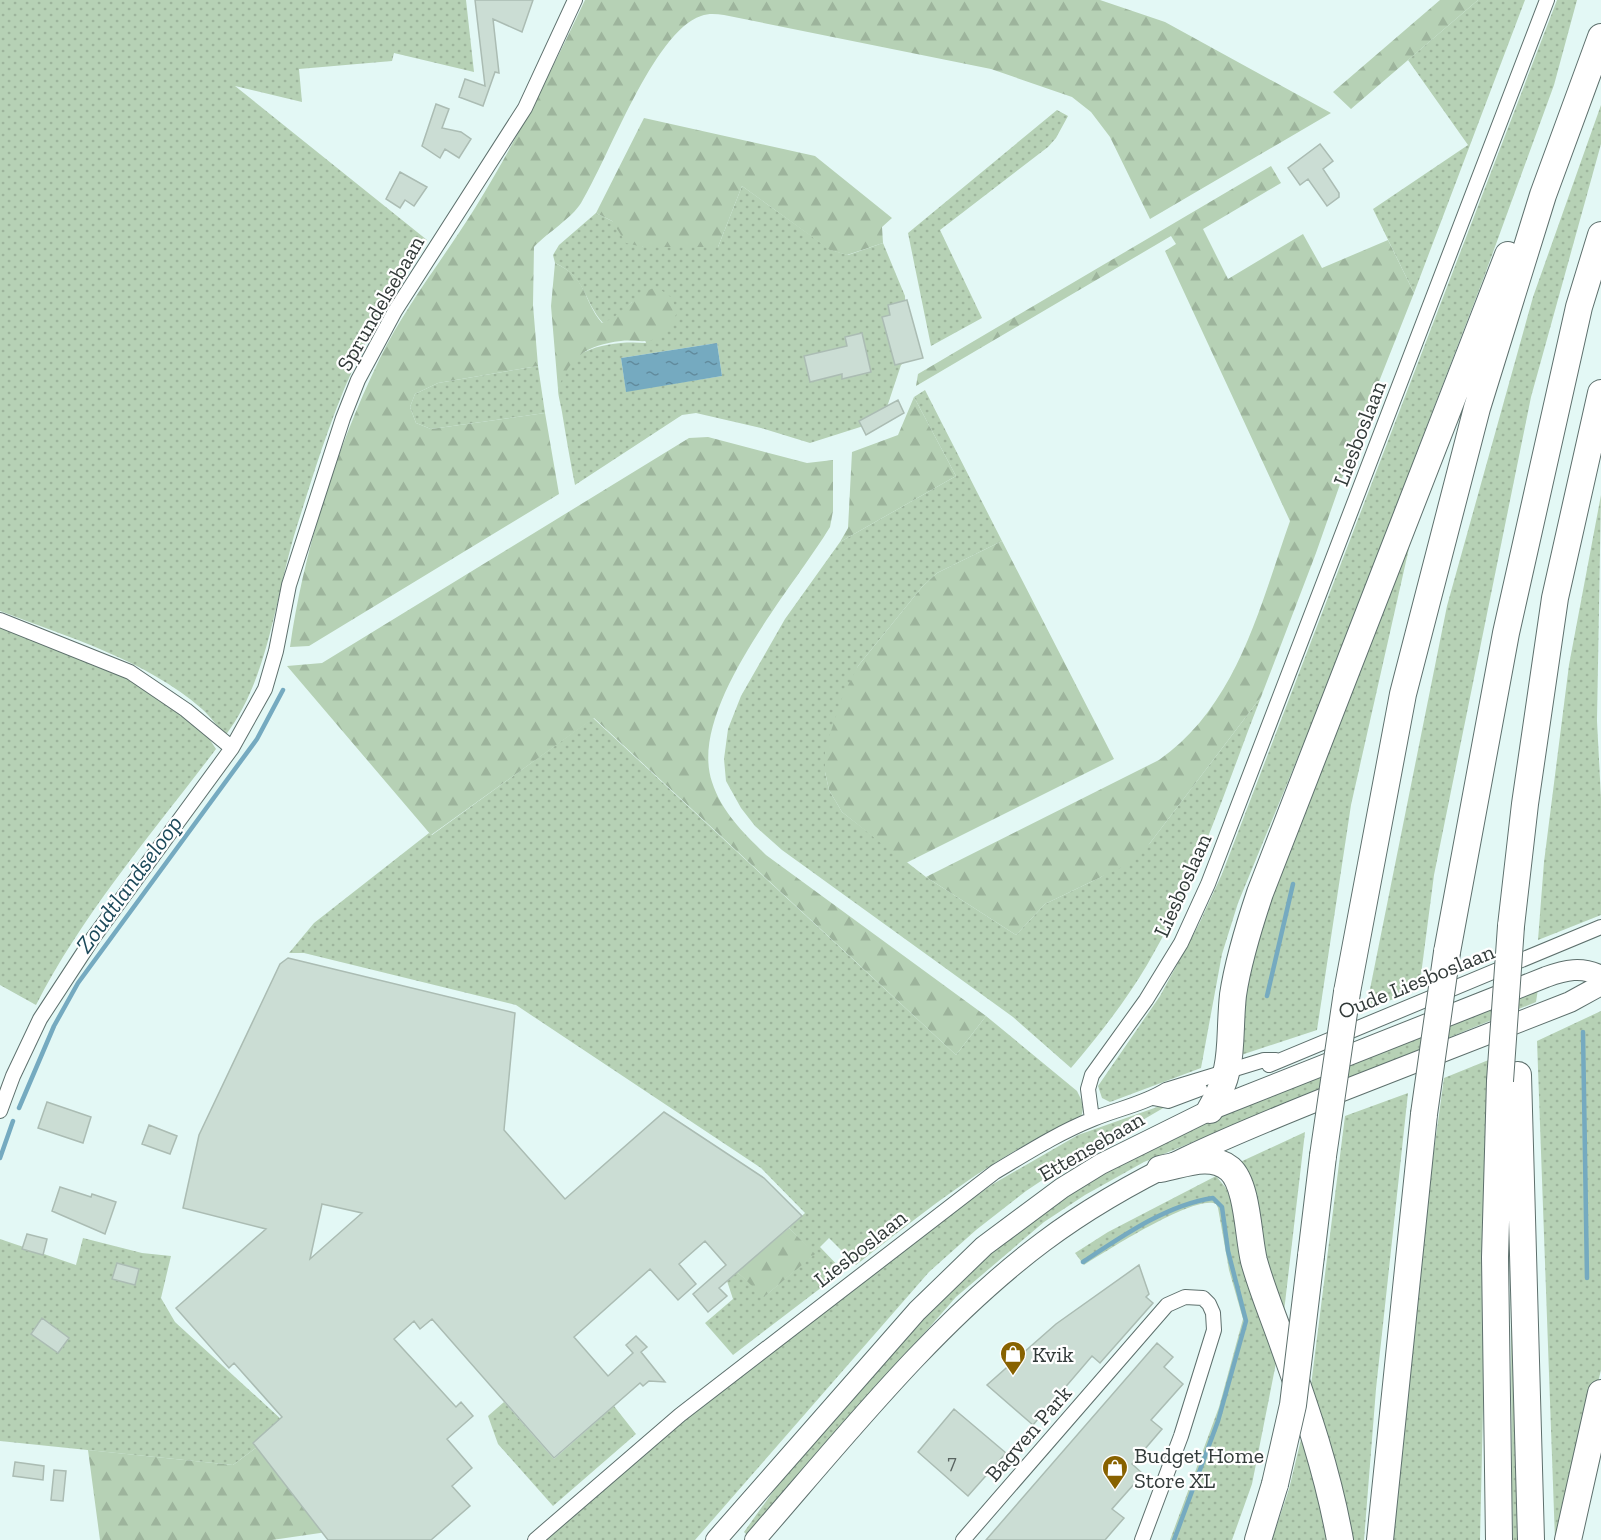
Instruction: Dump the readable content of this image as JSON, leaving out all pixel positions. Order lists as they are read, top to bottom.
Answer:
{
  "streets": {
    "main road": ["Ettensebaan"],
    "street": [
      "Sprundelsebaan",
      "Liesboslaan",
      "Oude Liesboslaan",
      "Bagven Park"
    ]
  },
  "crossings": [
    ["Liesboslaan", "Oude Liesboslaan"]
  ],
  "water": ["Zoudtlandseloop"],
  "places": {
    "shop": ["Kvik", "Budget Home Store XL"]
  },
  "house_numbers": ["7"]
}
